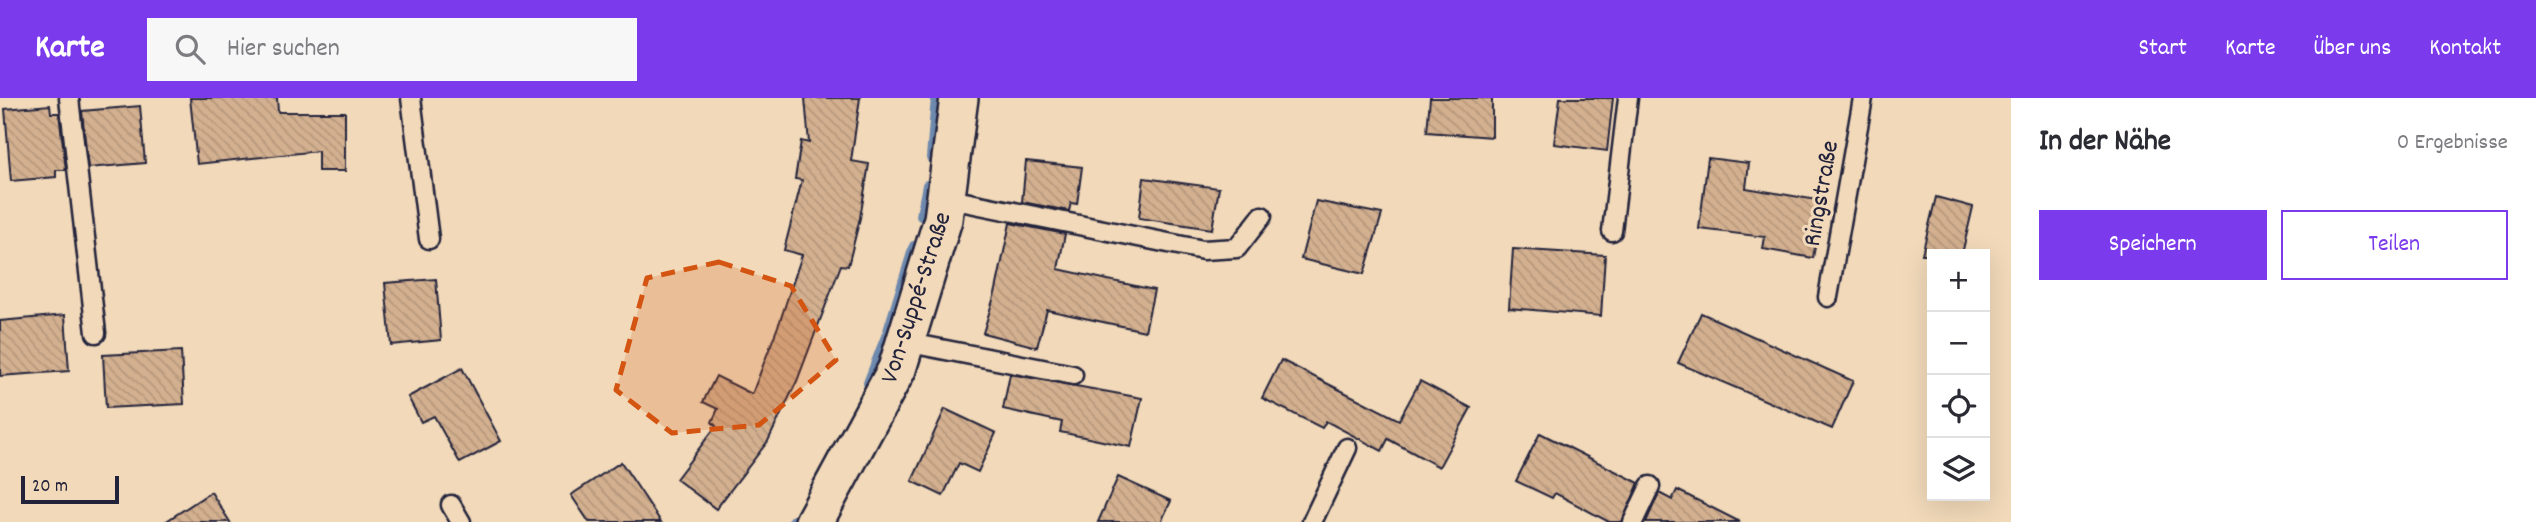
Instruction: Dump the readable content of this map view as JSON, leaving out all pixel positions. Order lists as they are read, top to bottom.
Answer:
{
  "streets": {
    "street": ["Von-Suppé-Straße"],
    "lane": ["Ringstraße"]
  },
  "scale_bar": "20 m",
  "page": {
    "header": "Karte",
    "search": "Hier suchen",
    "nav": [
      "Start",
      "Karte",
      "Über uns",
      "Kontakt"
    ],
    "heading": ["In der Nähe", "0 Ergebnisse"],
    "buttons": ["Speichern", "Teilen"],
    "map_buttons": ["+", "−"],
    "scale": "20 m"
  }
}
